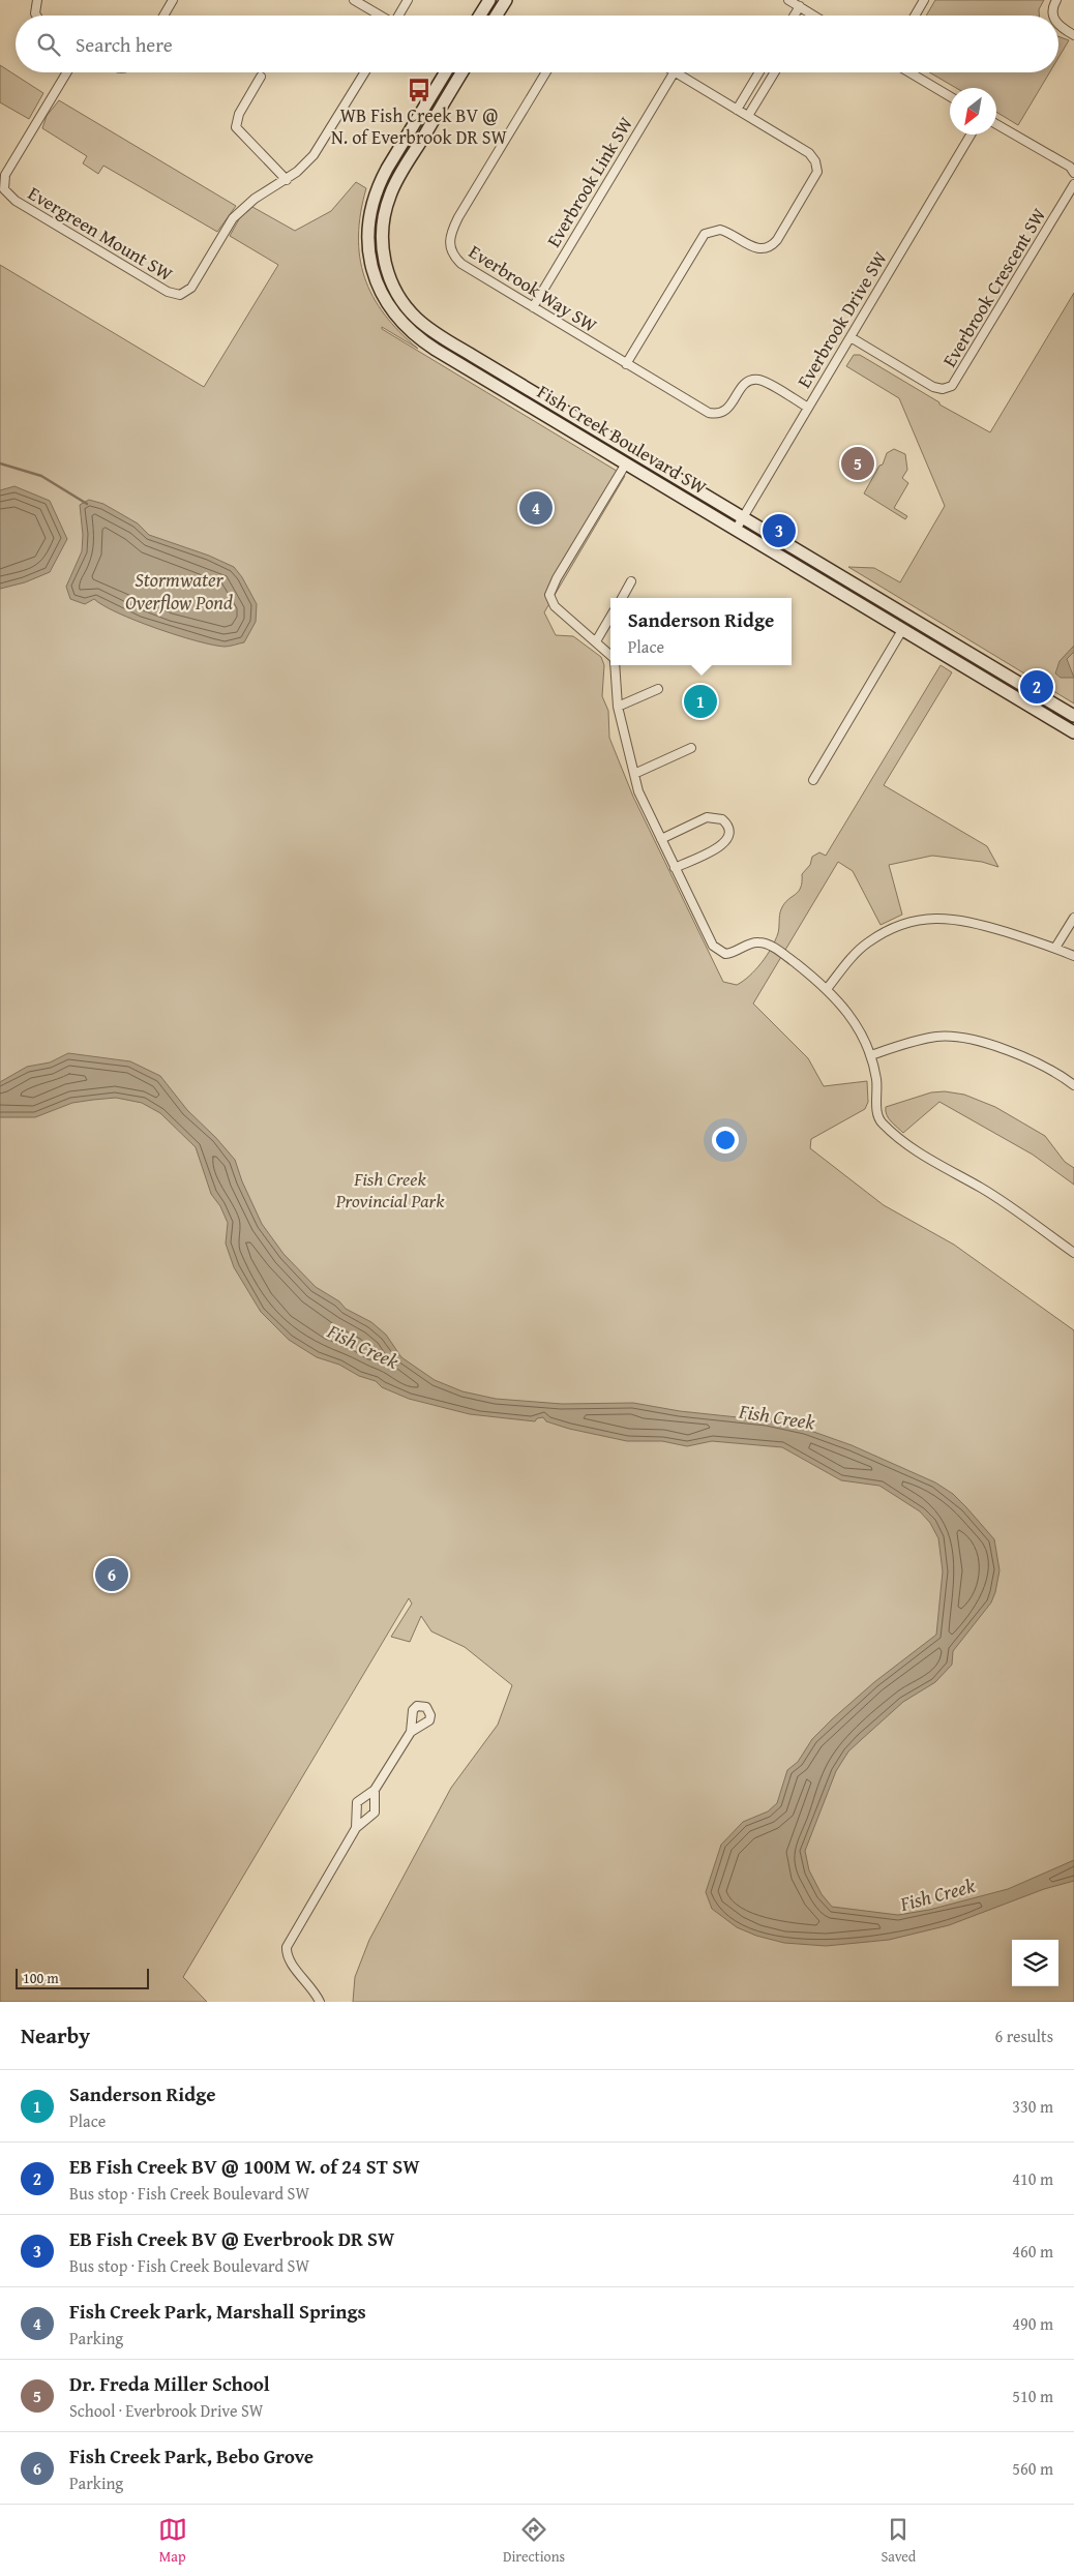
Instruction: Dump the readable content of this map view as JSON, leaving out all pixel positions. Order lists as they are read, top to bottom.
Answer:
{
  "streets": {
    "main road": ["Fish Creek Boulevard SW"],
    "street": [
      "Everbrook Link SW",
      "Evergreen Mount SW",
      "Everbrook Crescent SW",
      "Everbrook Way SW",
      "Everbrook Drive SW"
    ]
  },
  "crossings": [
    ["Everbrook Link SW", "Everbrook Way SW"],
    ["Everbrook Crescent SW", "Everbrook Drive SW"],
    ["Everbrook Way SW", "Everbrook Drive SW"],
    ["Everbrook Drive SW", "Fish Creek Boulevard SW"]
  ],
  "water": ["Stormwater Overflow Pond", "Fish Creek"],
  "parks": ["Fish Creek Provincial Park"],
  "places": {
    "bus stop": ["WB Fish Creek BV @ N. of Everbrook DR SW"]
  },
  "scale_bar": "100 m",
  "north": "bottom left",
  "page": {
    "search": "Search here",
    "pins": [
      "5",
      "4",
      "3",
      "2",
      "1",
      "6"
    ],
    "popup": ["Sanderson Ridge", "Place"],
    "scale": "100 m",
    "heading": ["Nearby", "6 results"],
    "list": [
      {
        "mark": "1",
        "name": "Sanderson Ridge",
        "note": "Place",
        "value": "330 m"
      },
      {
        "mark": "2",
        "name": "EB Fish Creek BV @ 100M W. of 24 ST SW",
        "note": "Bus stop · Fish Creek Boulevard SW",
        "value": "410 m"
      },
      {
        "mark": "3",
        "name": "EB Fish Creek BV @ Everbrook DR SW",
        "note": "Bus stop · Fish Creek Boulevard SW",
        "value": "460 m"
      },
      {
        "mark": "4",
        "name": "Fish Creek Park, Marshall Springs",
        "note": "Parking",
        "value": "490 m"
      },
      {
        "mark": "5",
        "name": "Dr. Freda Miller School",
        "note": "School · Everbrook Drive SW",
        "value": "510 m"
      },
      {
        "mark": "6",
        "name": "Fish Creek Park, Bebo Grove",
        "note": "Parking",
        "value": "560 m"
      }
    ],
    "nav": ["Map", "Directions", "Saved"]
  }
}
